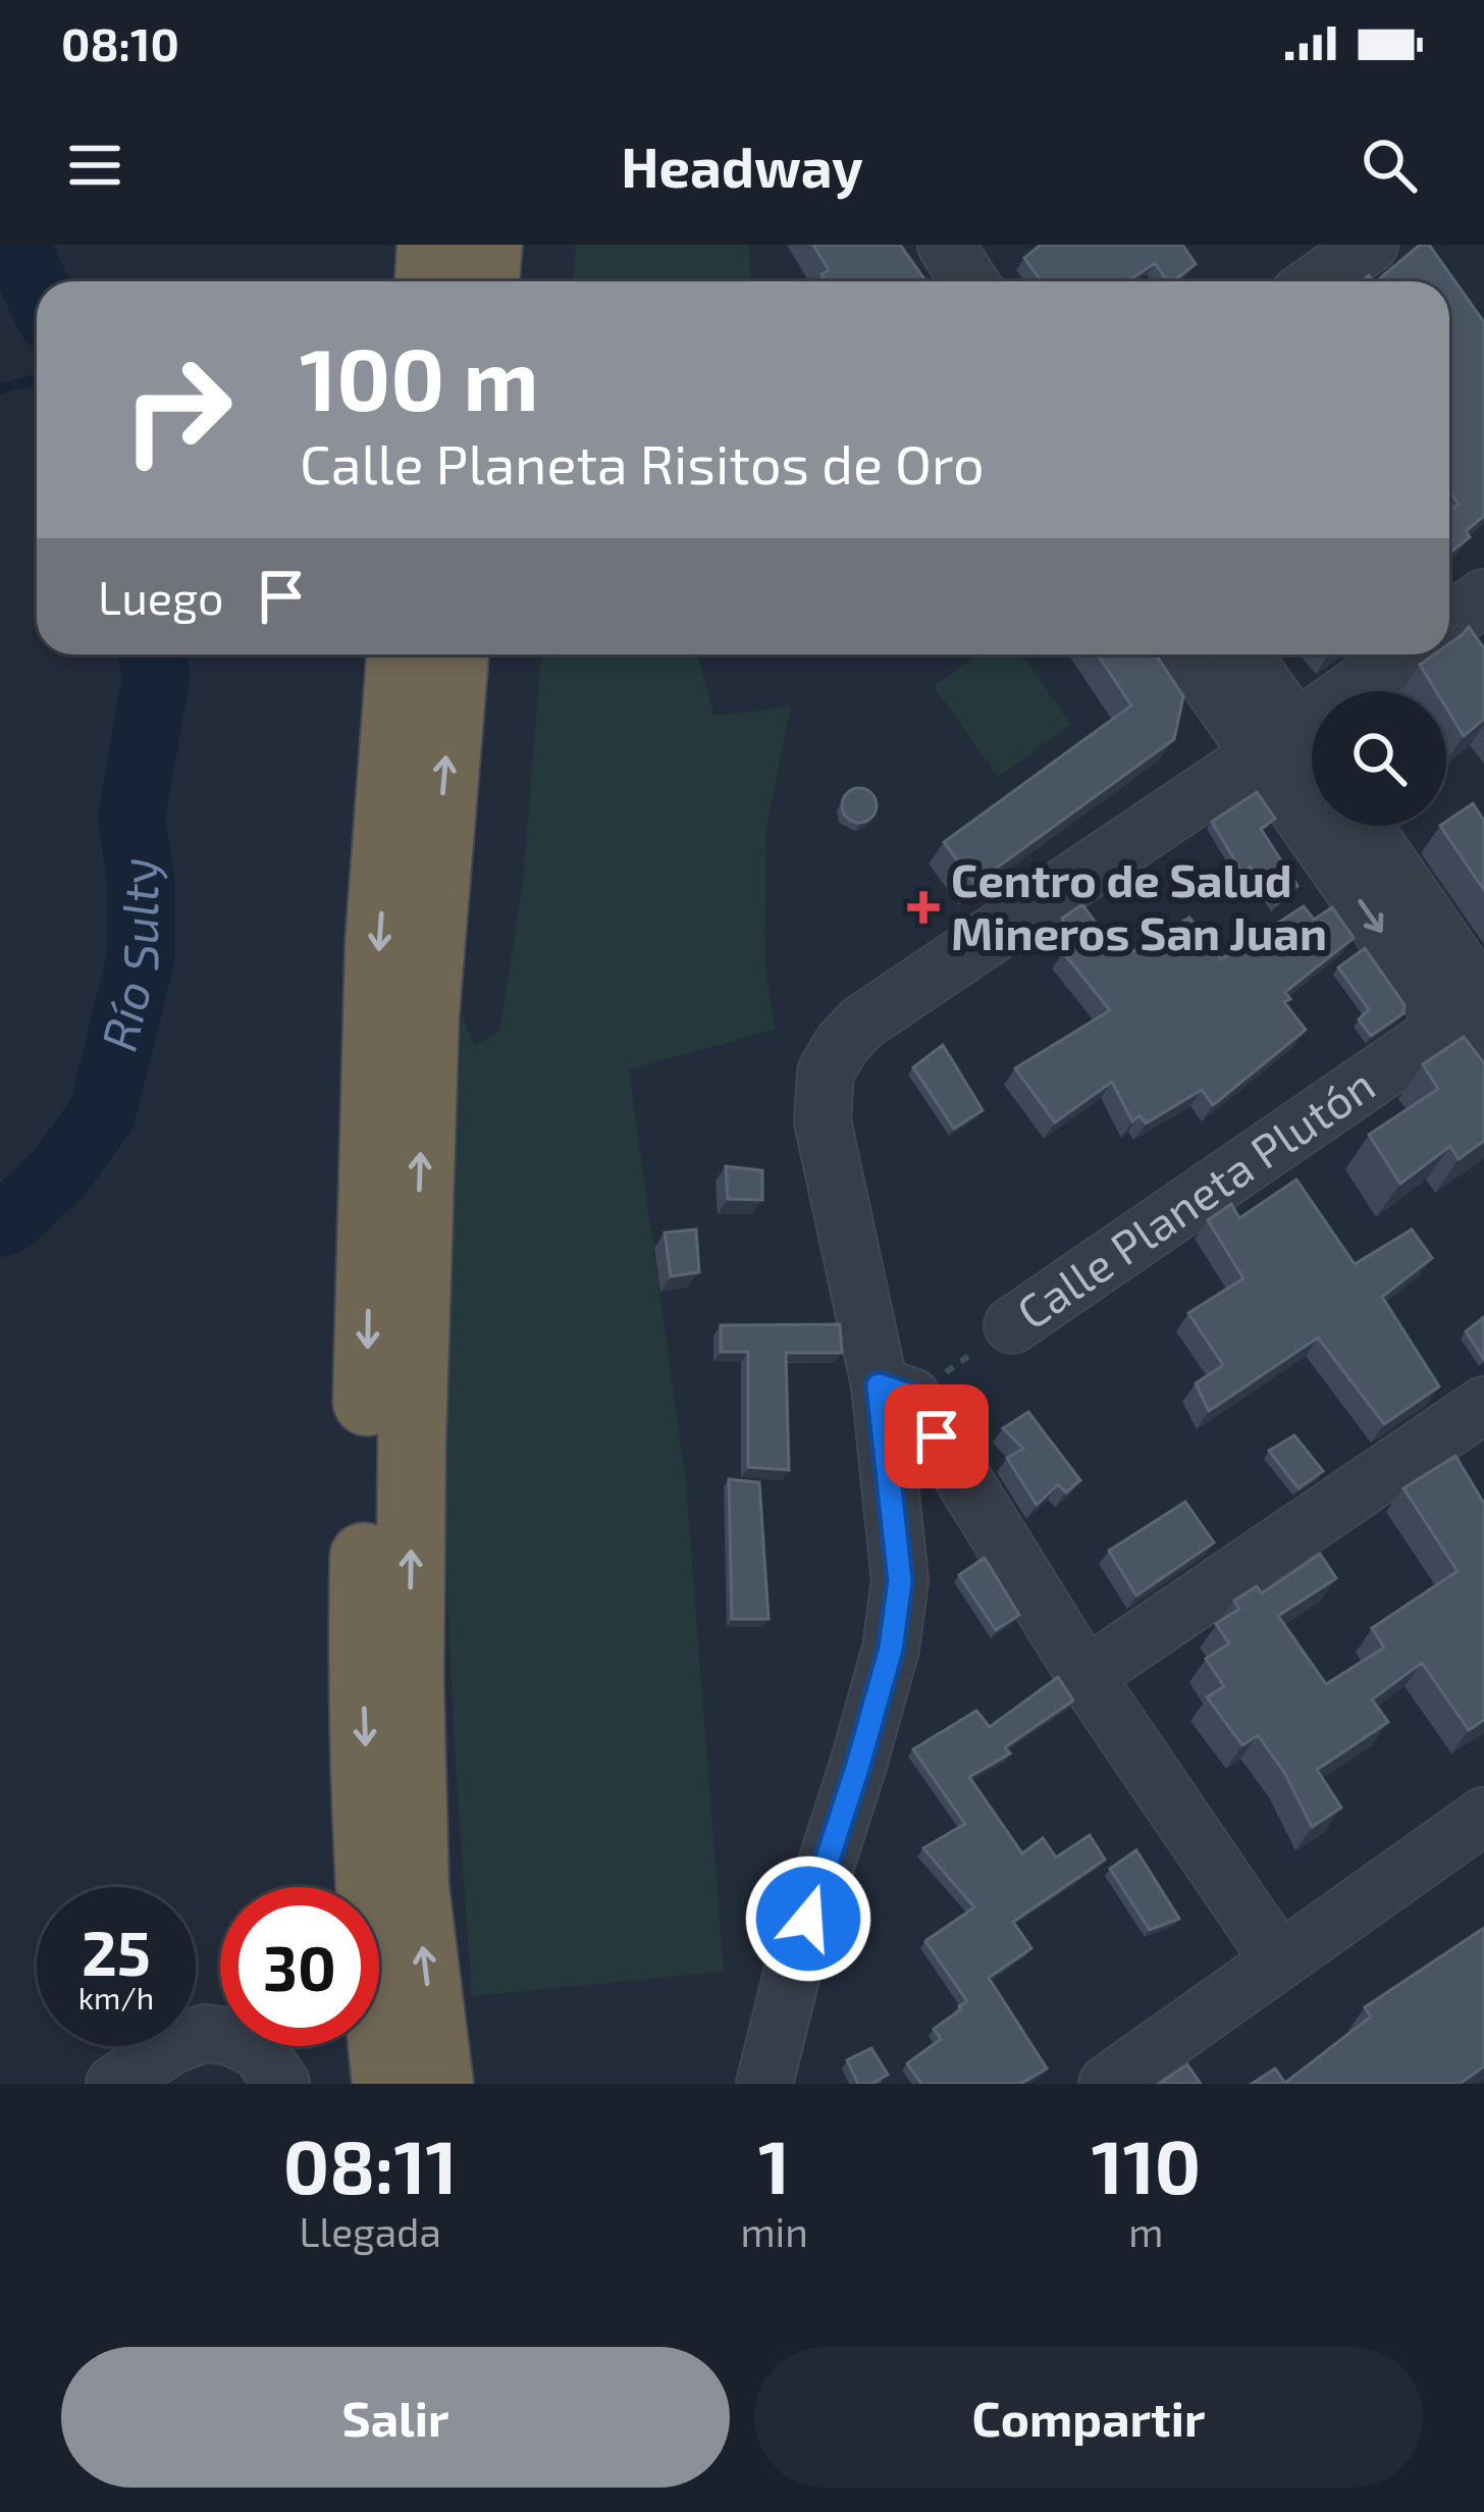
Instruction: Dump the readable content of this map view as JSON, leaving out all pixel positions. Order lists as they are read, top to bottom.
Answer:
{
  "streets": {
    "street": ["Calle Planeta Plutón"]
  },
  "water": ["Río Sulty"],
  "places": {
    "health": ["Centro de Salud Mineros San Juan"]
  },
  "page": {
    "status": "08:10",
    "header": "Headway",
    "turn": ["100 m", "Calle Planeta Risitos de Oro"],
    "then": "Luego",
    "speed": "25 km/h",
    "limit": "30",
    "eta": [
      "08:11",
      "Llegada",
      "1",
      "min",
      "110",
      "m"
    ],
    "buttons": ["Salir", "Compartir"]
  }
}
